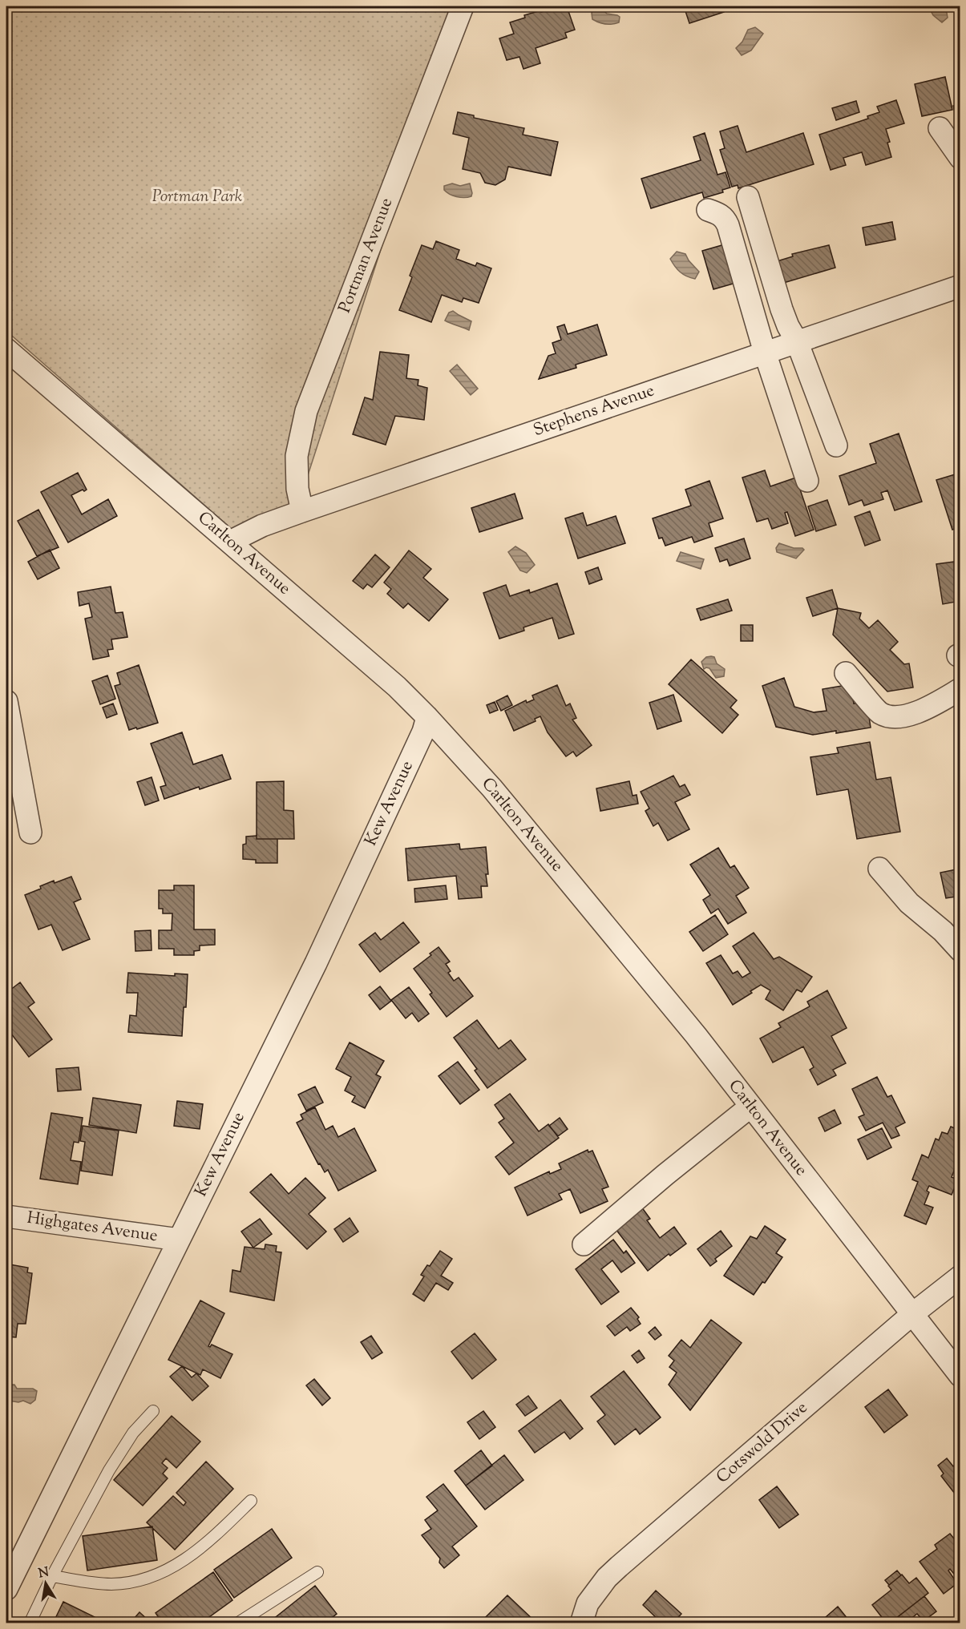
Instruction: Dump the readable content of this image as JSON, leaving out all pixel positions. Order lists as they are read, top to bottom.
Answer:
{
  "streets": {
    "street": [
      "Portman Avenue",
      "Stephens Avenue",
      "Carlton Avenue",
      "Kew Avenue",
      "Highgates Avenue",
      "Cotswold Drive"
    ]
  },
  "crossings": [
    ["Portman Avenue", "Stephens Avenue"],
    ["Stephens Avenue", "Carlton Avenue"],
    ["Carlton Avenue", "Kew Avenue"],
    ["Carlton Avenue", "Cotswold Drive"],
    ["Kew Avenue", "Highgates Avenue"]
  ],
  "parks": ["Portman Park"],
  "north": "top"
}
